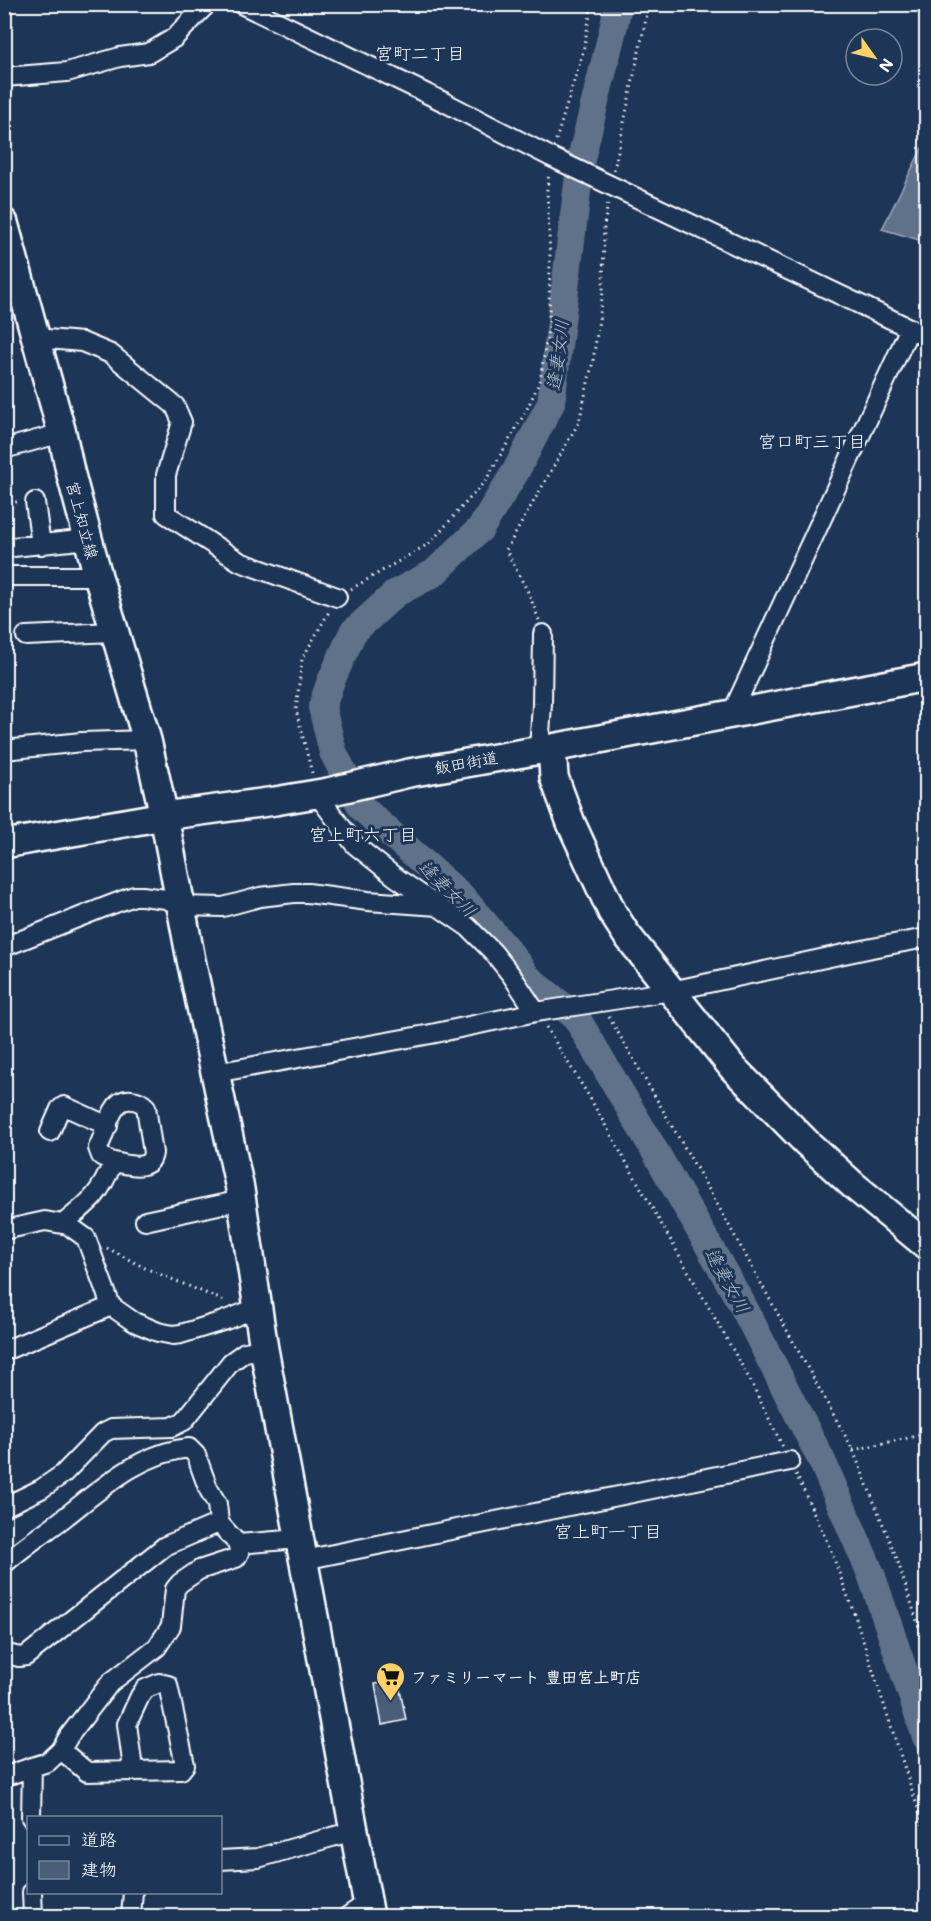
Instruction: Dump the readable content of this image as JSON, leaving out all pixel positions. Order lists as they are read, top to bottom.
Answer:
{
  "streets": {
    "street": ["宮上知立線", "飯田街道"]
  },
  "crossings": [
    ["宮上知立線", "飯田街道"]
  ],
  "districts": [
    "宮町二丁目",
    "宮口町三丁目",
    "宮上町六丁目",
    "宮上町一丁目"
  ],
  "water": ["逢妻女川"],
  "places": {
    "supermarket": ["ファミリーマート 豊田宮上町店"]
  },
  "legend": ["道路", "建物"],
  "north": "bottom right"
}
